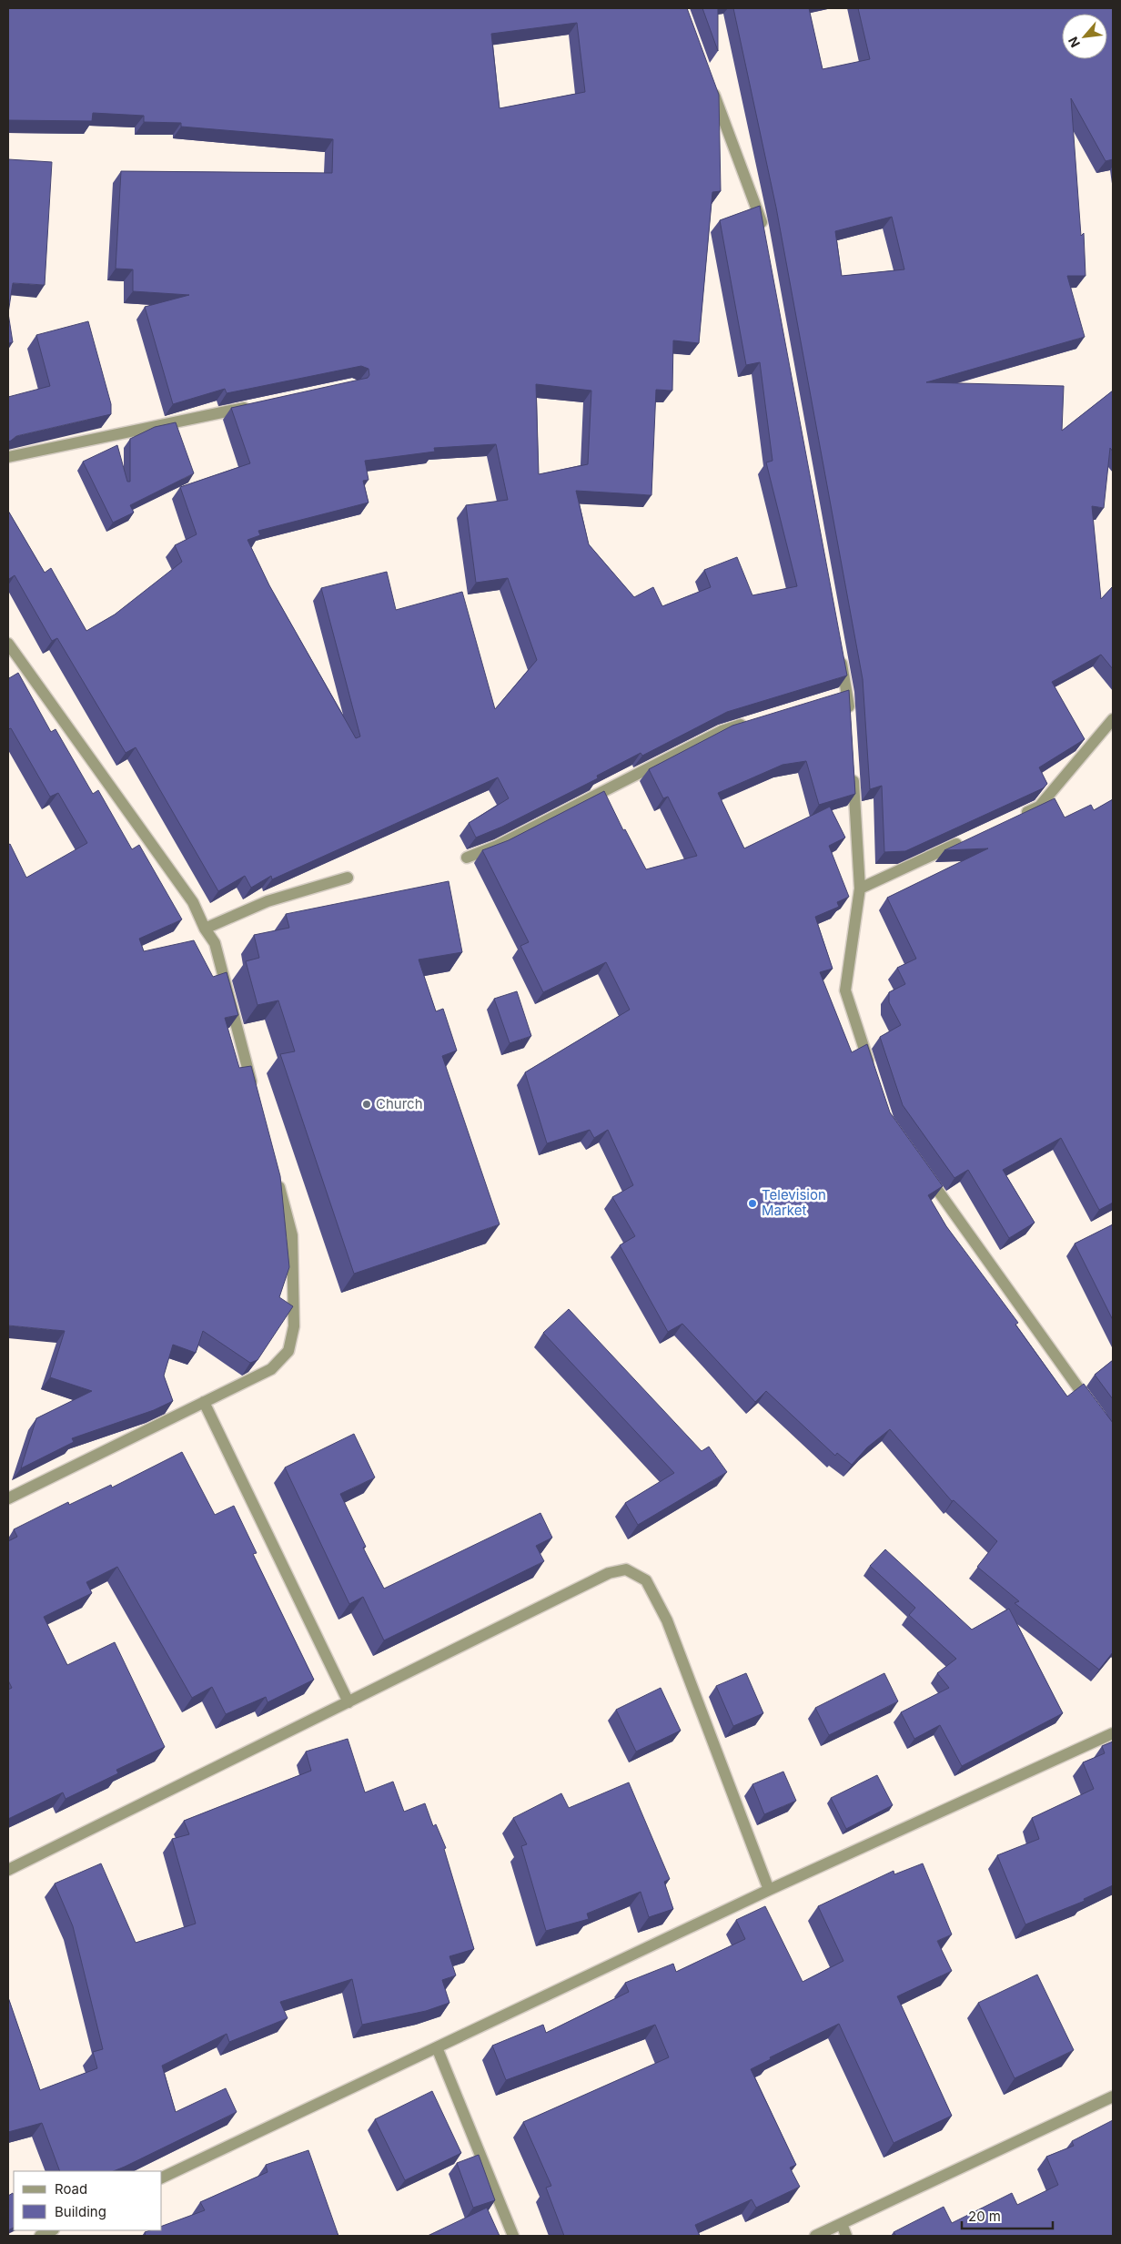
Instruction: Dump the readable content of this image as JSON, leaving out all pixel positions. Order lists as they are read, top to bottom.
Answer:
{
  "places": ["Church", "Television Market"],
  "legend": ["Road", "Building"],
  "scale_bar": "20 m",
  "north": "bottom left"
}
